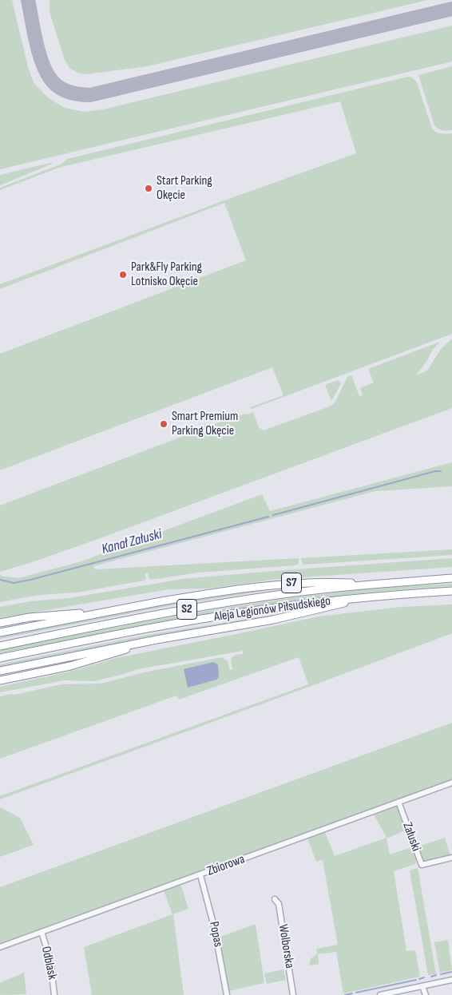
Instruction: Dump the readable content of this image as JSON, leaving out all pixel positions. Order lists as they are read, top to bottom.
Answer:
{
  "streets": {
    "highway": ["S7", "S2", "Aleja Legionów Piłsudskiego"],
    "street": [
      "Załuski",
      "Zbiorowa",
      "Popas",
      "Wolborska",
      "Odblask"
    ]
  },
  "crossings": [
    ["S7", "Aleja Legionów Piłsudskiego"],
    ["Załuski", "Zbiorowa"],
    ["Zbiorowa", "Popas"],
    ["Zbiorowa", "Odblask"]
  ],
  "water": ["Kanał Załuski"],
  "places": ["Start Parking Okęcie", "Park&Fly Parking Lotnisko Okęcie", "Smart Premium Parking Okęcie"]
}
